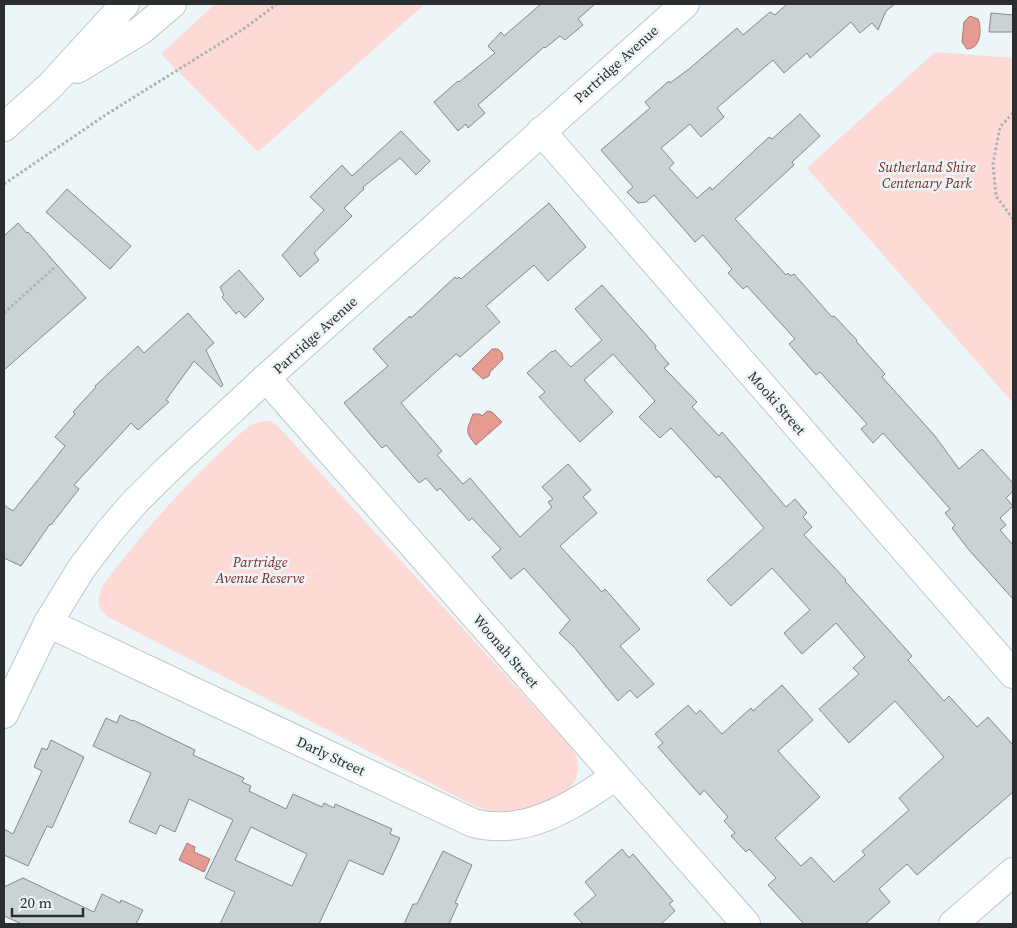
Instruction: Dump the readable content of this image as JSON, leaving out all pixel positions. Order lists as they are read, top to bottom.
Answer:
{
  "streets": {
    "street": [
      "Partridge Avenue",
      "Mooki Street",
      "Woonah Street",
      "Darly Street"
    ]
  },
  "crossings": [
    ["Partridge Avenue", "Mooki Street"],
    ["Partridge Avenue", "Woonah Street"],
    ["Partridge Avenue", "Darly Street"],
    ["Woonah Street", "Darly Street"]
  ],
  "parks": ["Sutherland Shire Centenary Park", "Partridge Avenue Reserve"],
  "scale_bar": "20 m"
}
